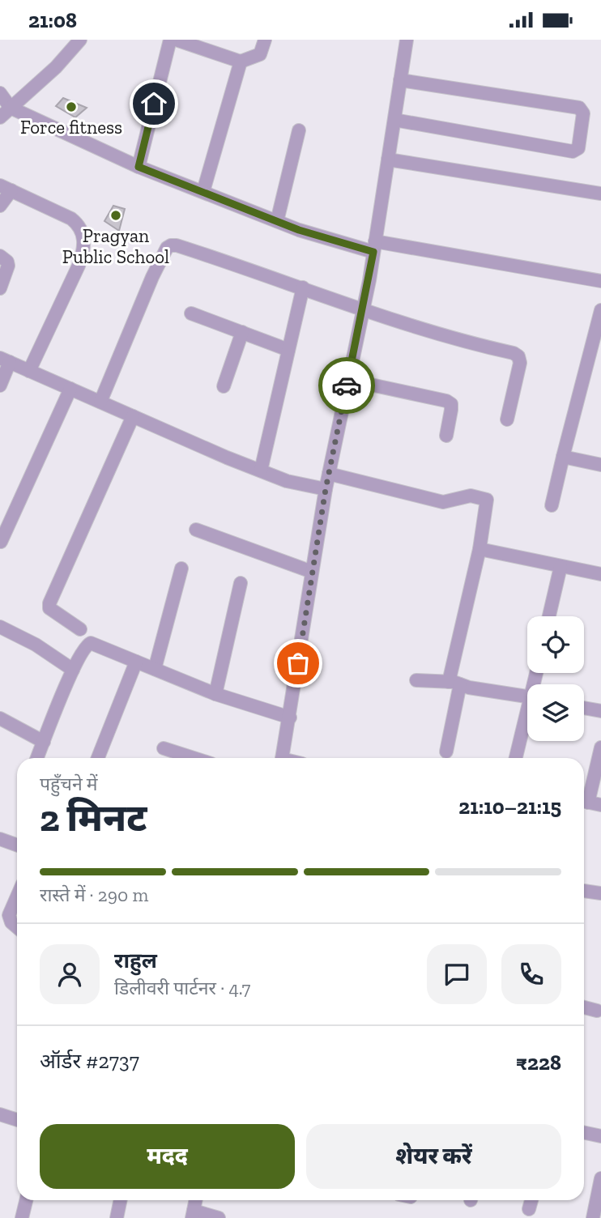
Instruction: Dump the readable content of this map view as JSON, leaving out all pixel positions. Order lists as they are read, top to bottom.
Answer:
{
  "places": ["Force fitness", "Pragyan Public School"],
  "page": {
    "status": "21:08",
    "heading": ["2 मिनट", "पहुँचने में", "21:10–21:15"],
    "panel": [
      "राहुल",
      "डिलीवरी पार्टनर · 4.7",
      "ऑर्डर #2737",
      "₹228"
    ],
    "bar": "रास्ते में · 290 m",
    "buttons": ["मदद", "शेयर करें"]
  }
}
